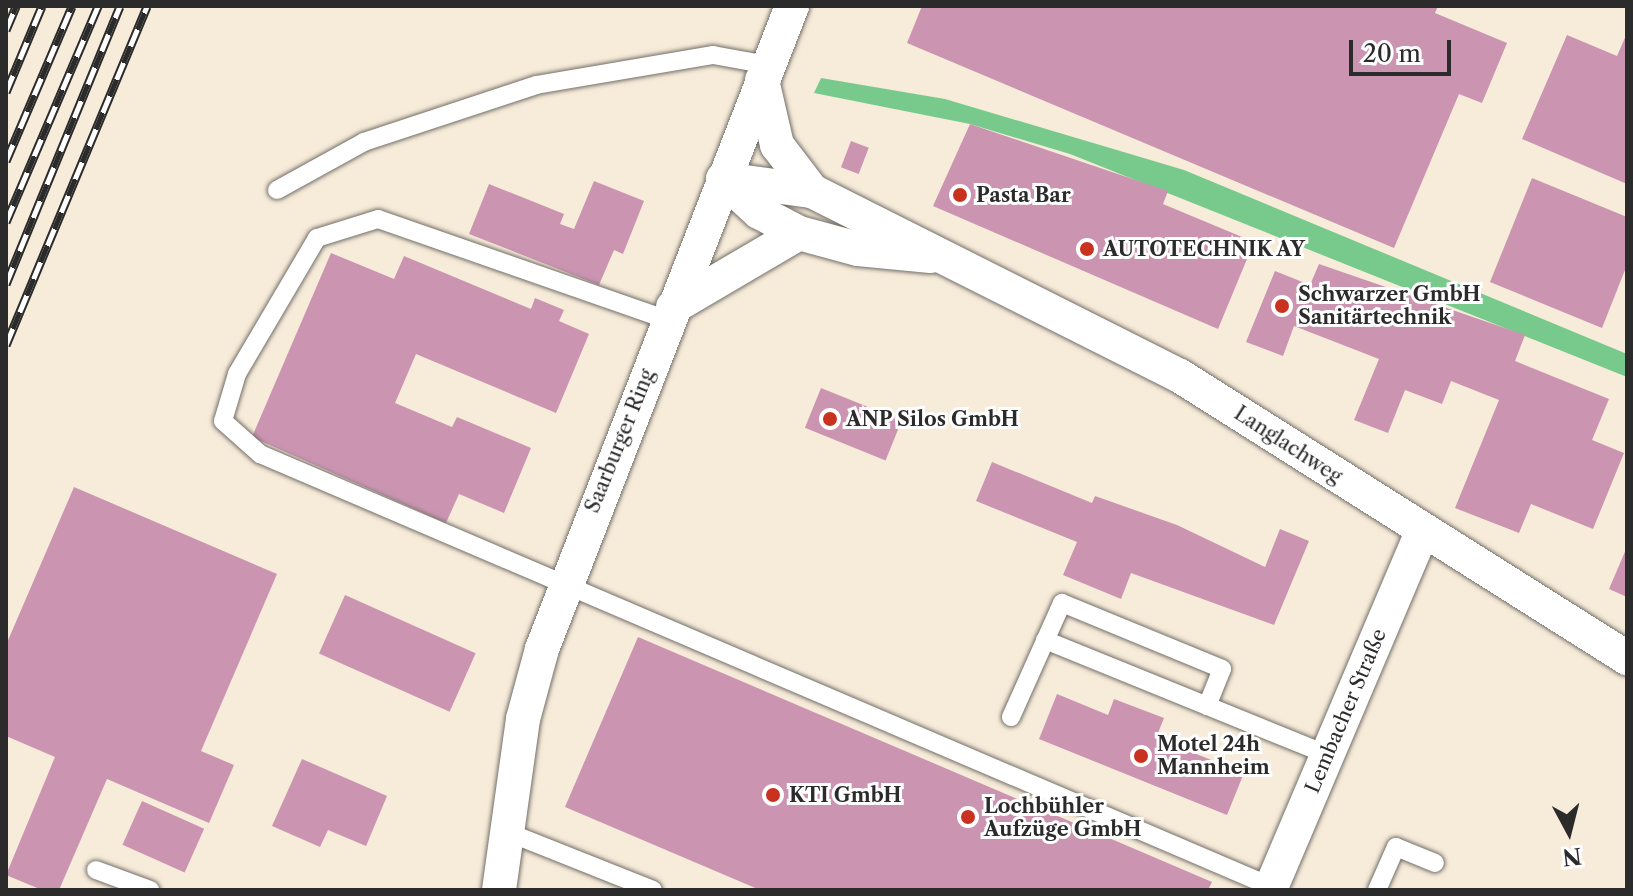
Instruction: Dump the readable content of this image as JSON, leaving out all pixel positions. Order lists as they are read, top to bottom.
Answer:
{
  "streets": {
    "street": ["Saarburger Ring", "Langlachweg", "Lembacher Straße"]
  },
  "crossings": [
    ["Saarburger Ring", "Langlachweg"],
    ["Langlachweg", "Lembacher Straße"]
  ],
  "places": [
    "Pasta Bar",
    "AUTOTECHNIK AY",
    "Schwarzer GmbH Sanitärtechnik",
    "ANP Silos GmbH",
    "Motel 24h Mannheim",
    "KTI GmbH",
    "Lochbühler Aufzüge GmbH"
  ],
  "scale_bar": "20 m",
  "north": "bottom"
}
